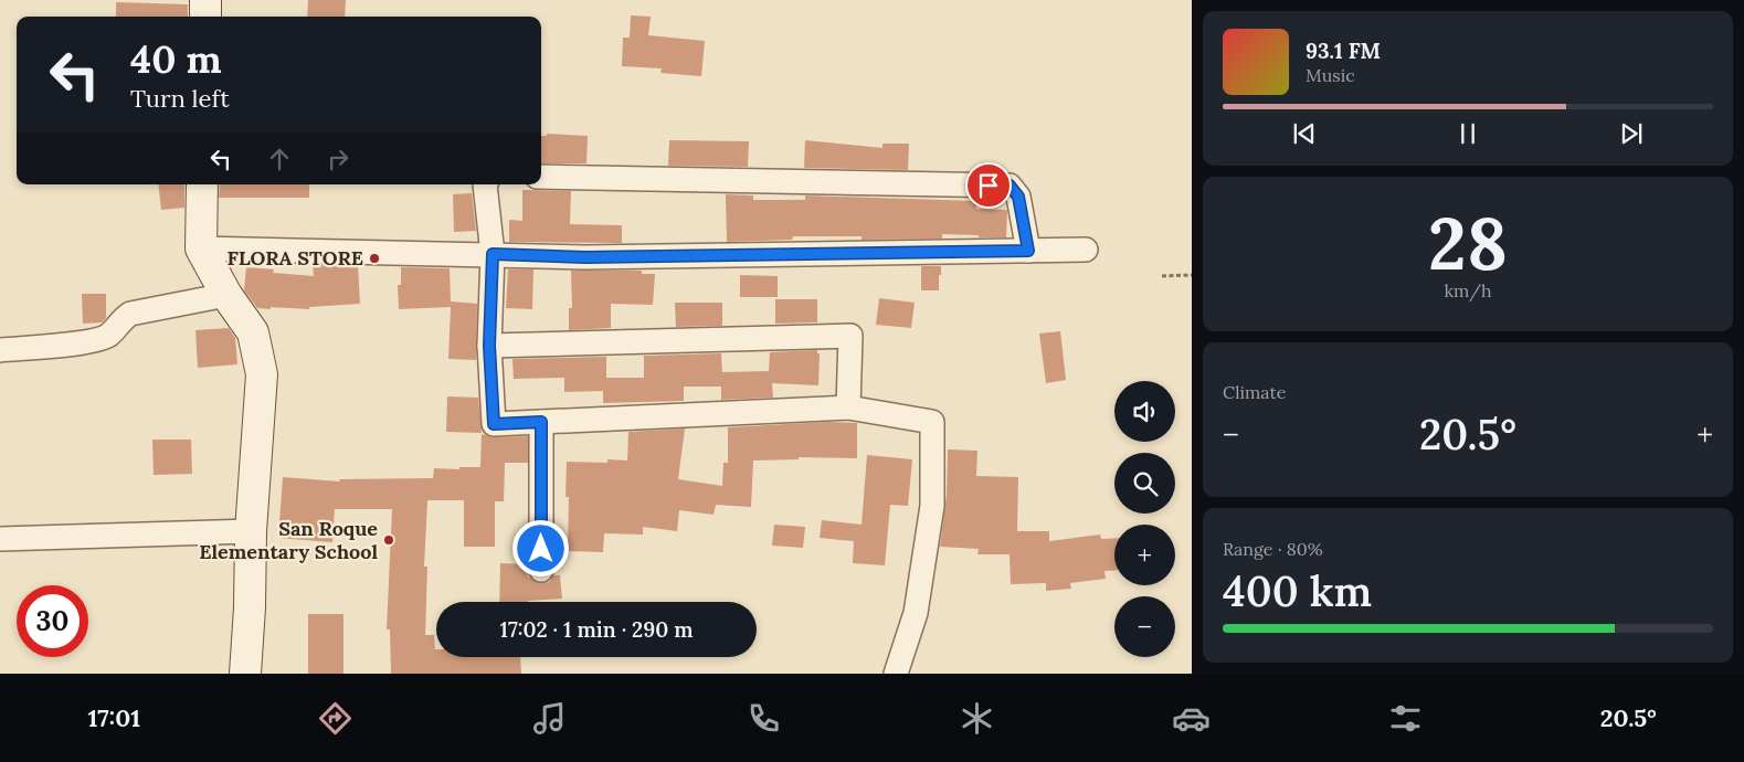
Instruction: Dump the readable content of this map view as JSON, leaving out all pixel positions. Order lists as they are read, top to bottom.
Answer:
{
  "places": ["FLORA STORE", "San Roque Elementary School"],
  "page": {
    "turn": ["40 m", "Turn left"],
    "song": ["93.1 FM", "Music"],
    "tile": [
      ["28", "km/h"],
      "Climate",
      ["Range · 80%", "400 km"]
    ],
    "map_buttons": ["+", "−"],
    "heat": ["−", "20.5°", "+"],
    "limit": "30",
    "trip": "17:02 · 1 min · 290 m",
    "tabs": ["17:01", "20.5°"]
  }
}
